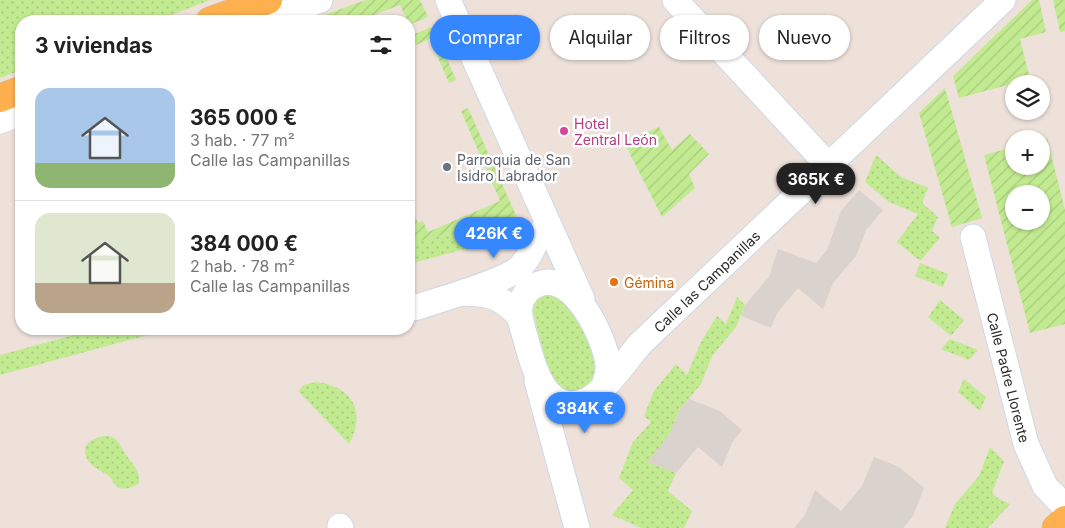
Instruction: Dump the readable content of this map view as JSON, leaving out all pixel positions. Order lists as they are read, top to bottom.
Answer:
{
  "streets": {
    "street": ["Calle las Campanillas", "Calle Padre Llorente"]
  },
  "places": ["Hotel Zentral León", "Parroquia de San Isidro Labrador", "Gémina"],
  "page": {
    "chip": [
      "Comprar",
      "Alquilar",
      "Filtros",
      "Nuevo"
    ],
    "heading": "3 viviendas",
    "map_buttons": ["+", "−"],
    "list": [
      {
        "name": "365 000 €",
        "note": "3 hab. · 77 m² · Calle las Campanillas"
      },
      {
        "name": "384 000 €",
        "note": "2 hab. · 78 m² · Calle las Campanillas"
      }
    ],
    "price": ["365K €", "426K €", "384K €"]
  }
}
